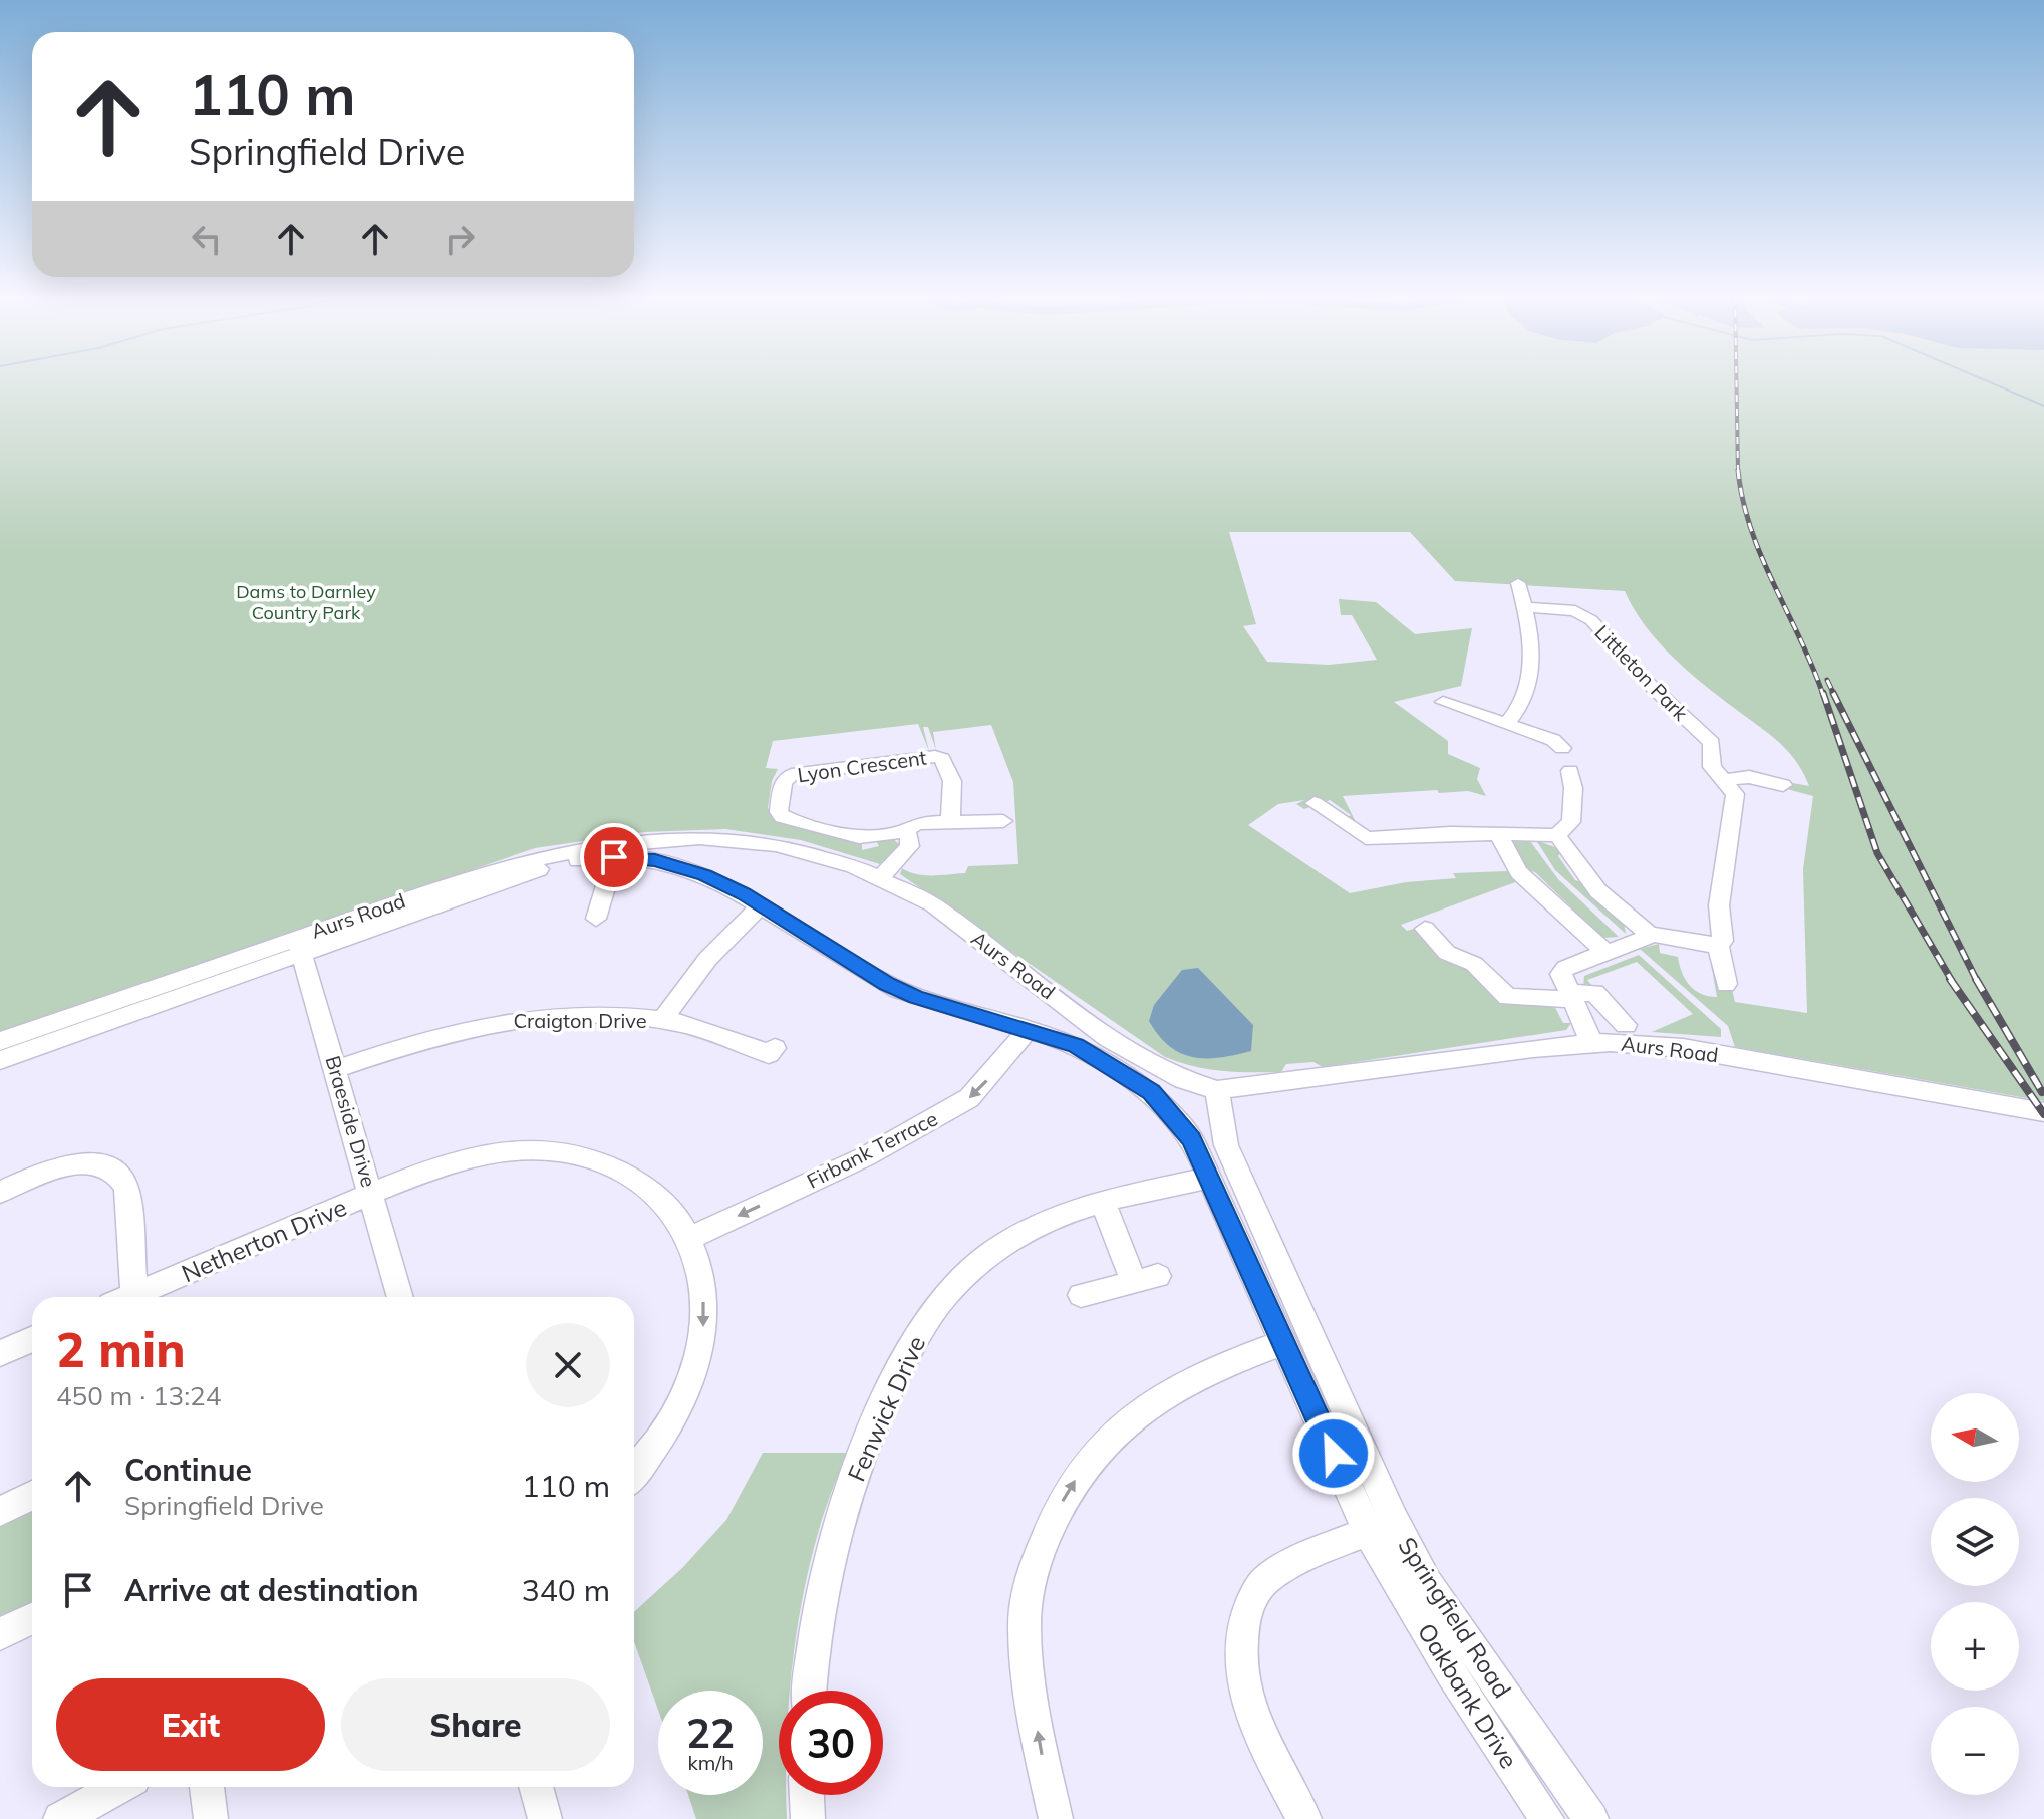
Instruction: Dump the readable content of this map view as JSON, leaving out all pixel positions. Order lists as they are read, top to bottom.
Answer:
{
  "streets": {
    "street": [
      "Littleton Park",
      "Lyon Crescent",
      "Aurs Road",
      "Craigton Drive",
      "Braeside Drive",
      "Firbank Terrace",
      "Netherton Drive",
      "Fenwick Drive",
      "Springfield Road",
      "Oakbank Drive"
    ]
  },
  "crossings": [
    ["Aurs Road", "Braeside Drive"],
    ["Aurs Road", "Springfield Road"],
    ["Aurs Road", "Oakbank Drive"],
    ["Craigton Drive", "Braeside Drive"],
    ["Braeside Drive", "Netherton Drive"],
    ["Braeside Drive", "Oakbank Drive"],
    ["Firbank Terrace", "Netherton Drive"],
    ["Firbank Terrace", "Oakbank Drive"],
    ["Fenwick Drive", "Oakbank Drive"],
    ["Springfield Road", "Oakbank Drive"]
  ],
  "one_way": ["Firbank Terrace"],
  "parks": ["Dams to Darnley Country Park"],
  "north": "left",
  "page": {
    "turn": ["110 m", "Springfield Drive"],
    "heading": ["2 min", "450 m · 13:24"],
    "map_buttons": ["+", "−"],
    "list": [
      {
        "name": "Continue",
        "note": "Springfield Drive",
        "value": "110 m"
      },
      {
        "name": "Arrive at destination",
        "value": "340 m"
      }
    ],
    "buttons": ["Exit", "Share"],
    "speed": "22 km/h",
    "limit": "30"
  }
}
